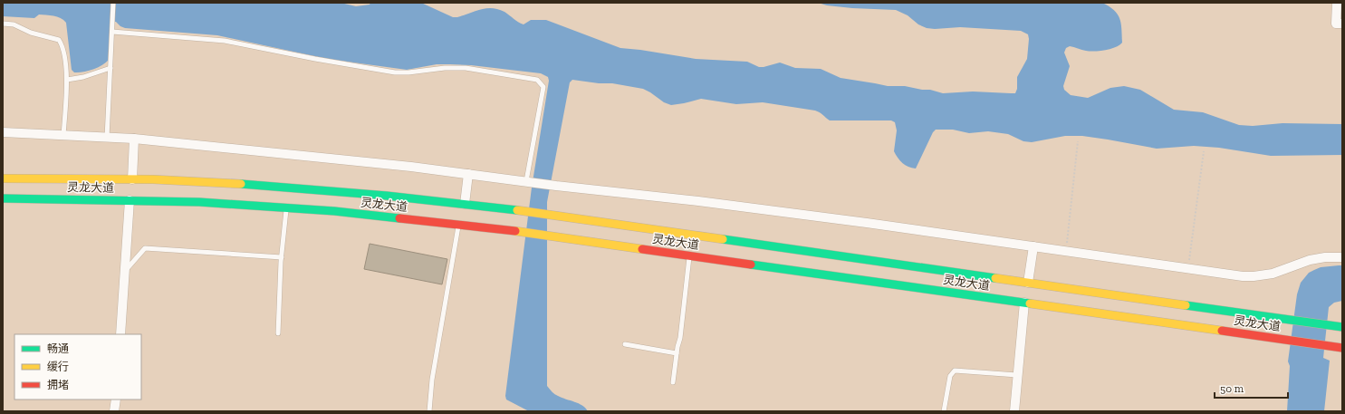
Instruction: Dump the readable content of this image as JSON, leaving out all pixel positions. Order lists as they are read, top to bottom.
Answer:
{
  "streets": {
    "main road": ["灵龙大道"]
  },
  "legend": ["畅通", "缓行", "拥堵"],
  "scale_bar": "50 m"
}
